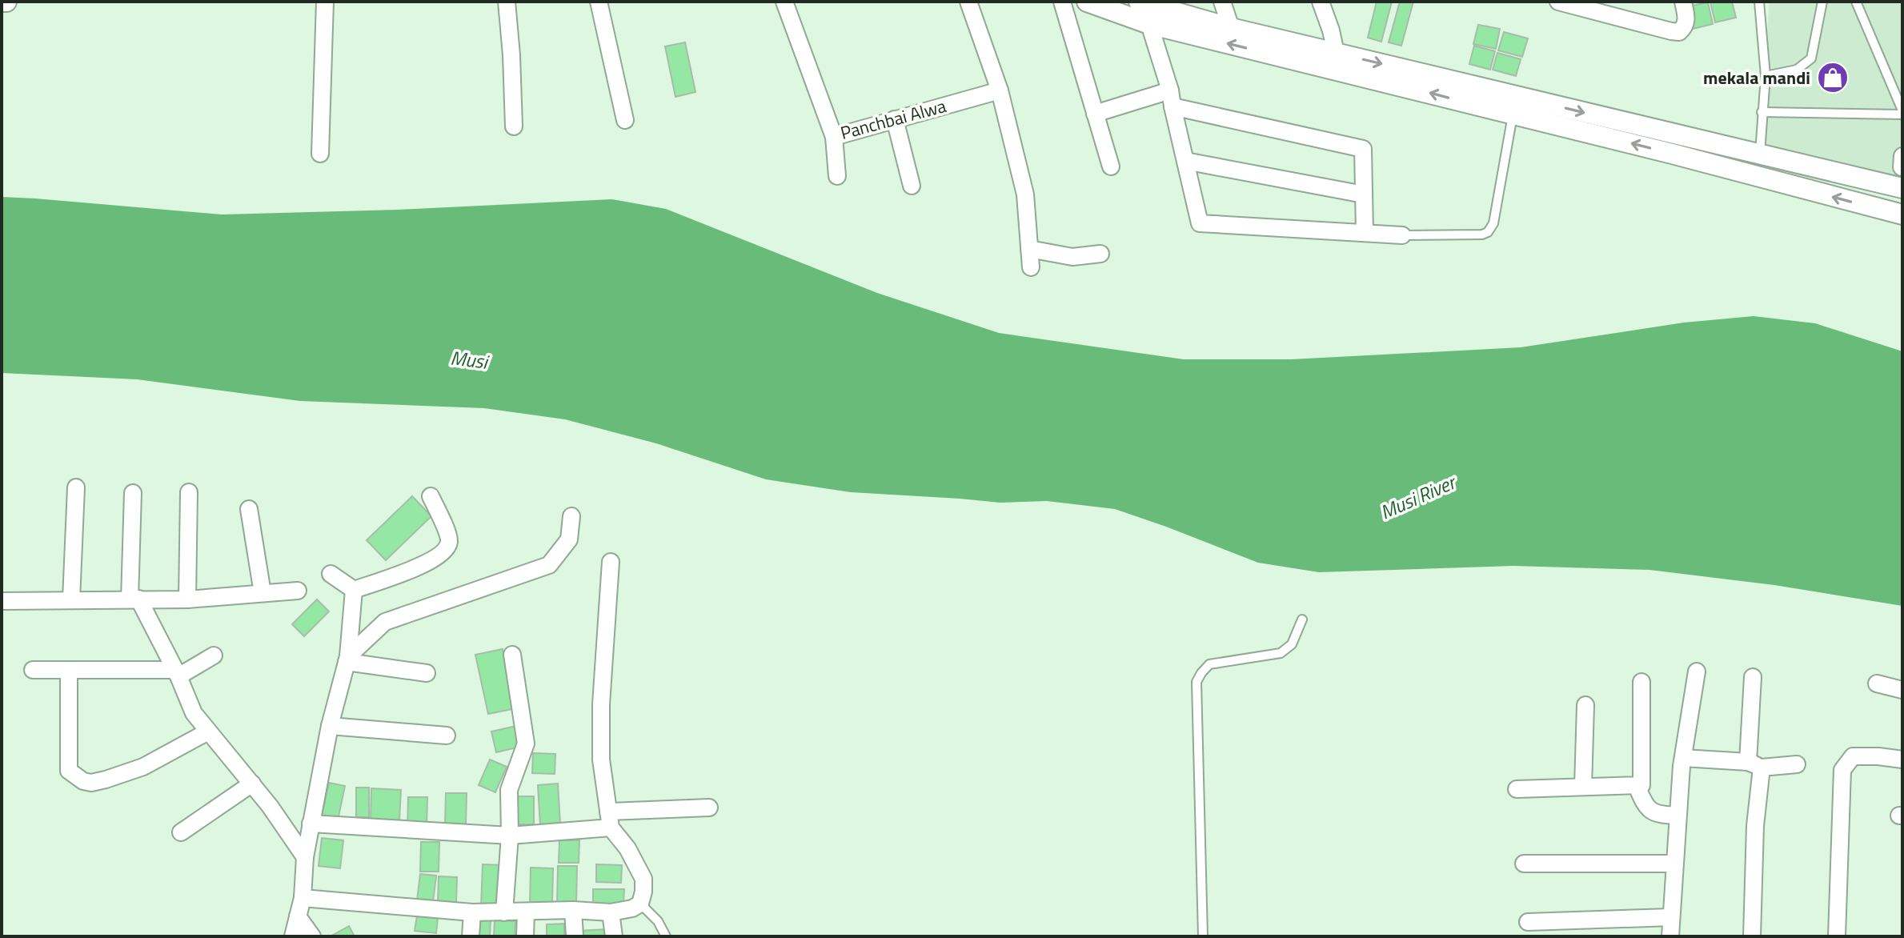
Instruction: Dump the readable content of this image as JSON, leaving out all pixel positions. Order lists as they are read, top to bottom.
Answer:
{
  "streets": {
    "street": ["Panchbai Alwa"]
  },
  "water": ["Musi", "Musi River"],
  "places": {
    "shop": ["mekala mandi"]
  }
}
